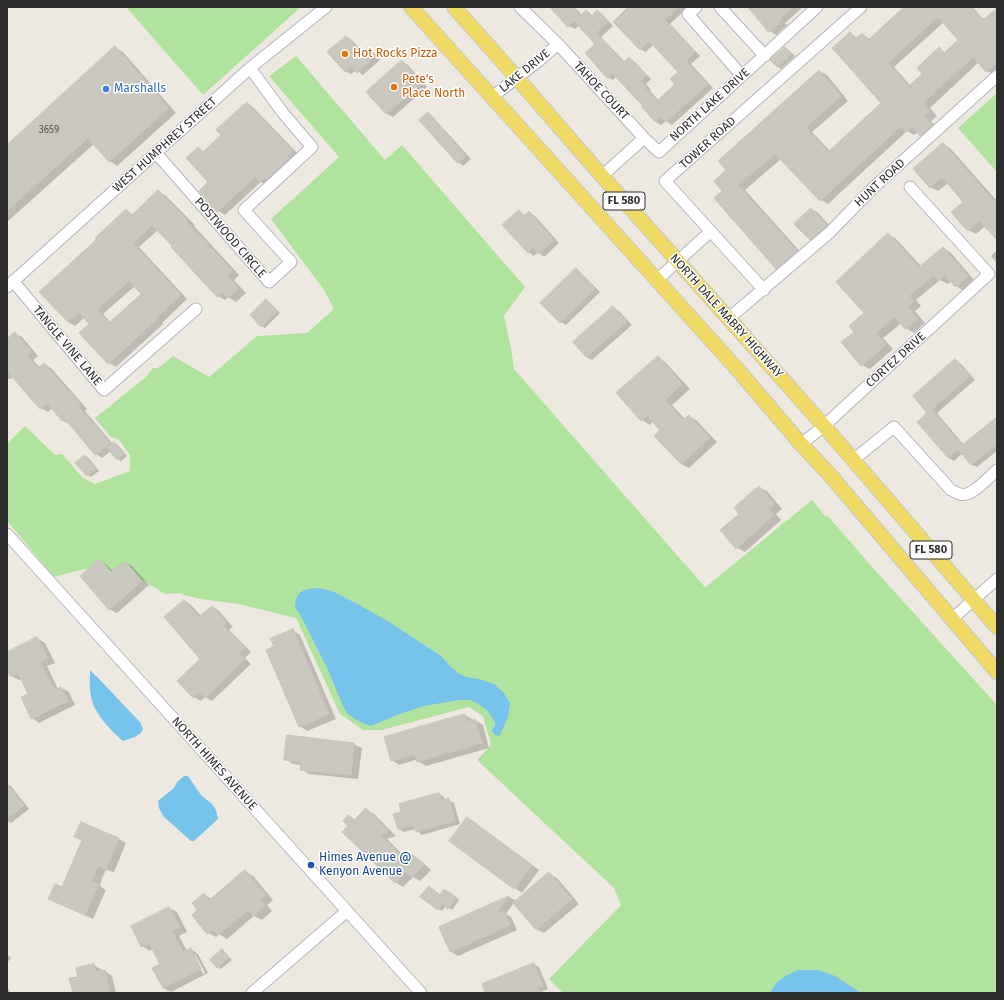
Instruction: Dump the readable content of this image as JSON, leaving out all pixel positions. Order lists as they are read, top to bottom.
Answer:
{
  "streets": {
    "main road": ["FL 580", "NORTH DALE MABRY HIGHWAY"],
    "street": [
      "LAKE DRIVE",
      "TAHOE COURT",
      "NORTH LAKE DRIVE",
      "TOWER ROAD",
      "WEST HUMPHREY STREET",
      "HUNT ROAD",
      "POSTWOOD CIRCLE",
      "TANGLE VINE LANE",
      "CORTEZ DRIVE",
      "NORTH HIMES AVENUE"
    ]
  },
  "crossings": [
    ["LAKE DRIVE", "TAHOE COURT"],
    ["LAKE DRIVE", "FL 580"],
    ["LAKE DRIVE", "NORTH DALE MABRY HIGHWAY"],
    ["TAHOE COURT", "NORTH LAKE DRIVE"],
    ["TOWER ROAD", "HUNT ROAD"],
    ["WEST HUMPHREY STREET", "POSTWOOD CIRCLE"],
    ["WEST HUMPHREY STREET", "TANGLE VINE LANE"],
    ["HUNT ROAD", "NORTH DALE MABRY HIGHWAY"],
    ["FL 580", "CORTEZ DRIVE"],
    ["NORTH DALE MABRY HIGHWAY", "CORTEZ DRIVE"]
  ],
  "places": [
    "Hot Rocks Pizza",
    "Pete's Place North",
    "Marshalls",
    "Himes Avenue @ Kenyon Avenue"
  ],
  "house_numbers": ["3659"]
}
